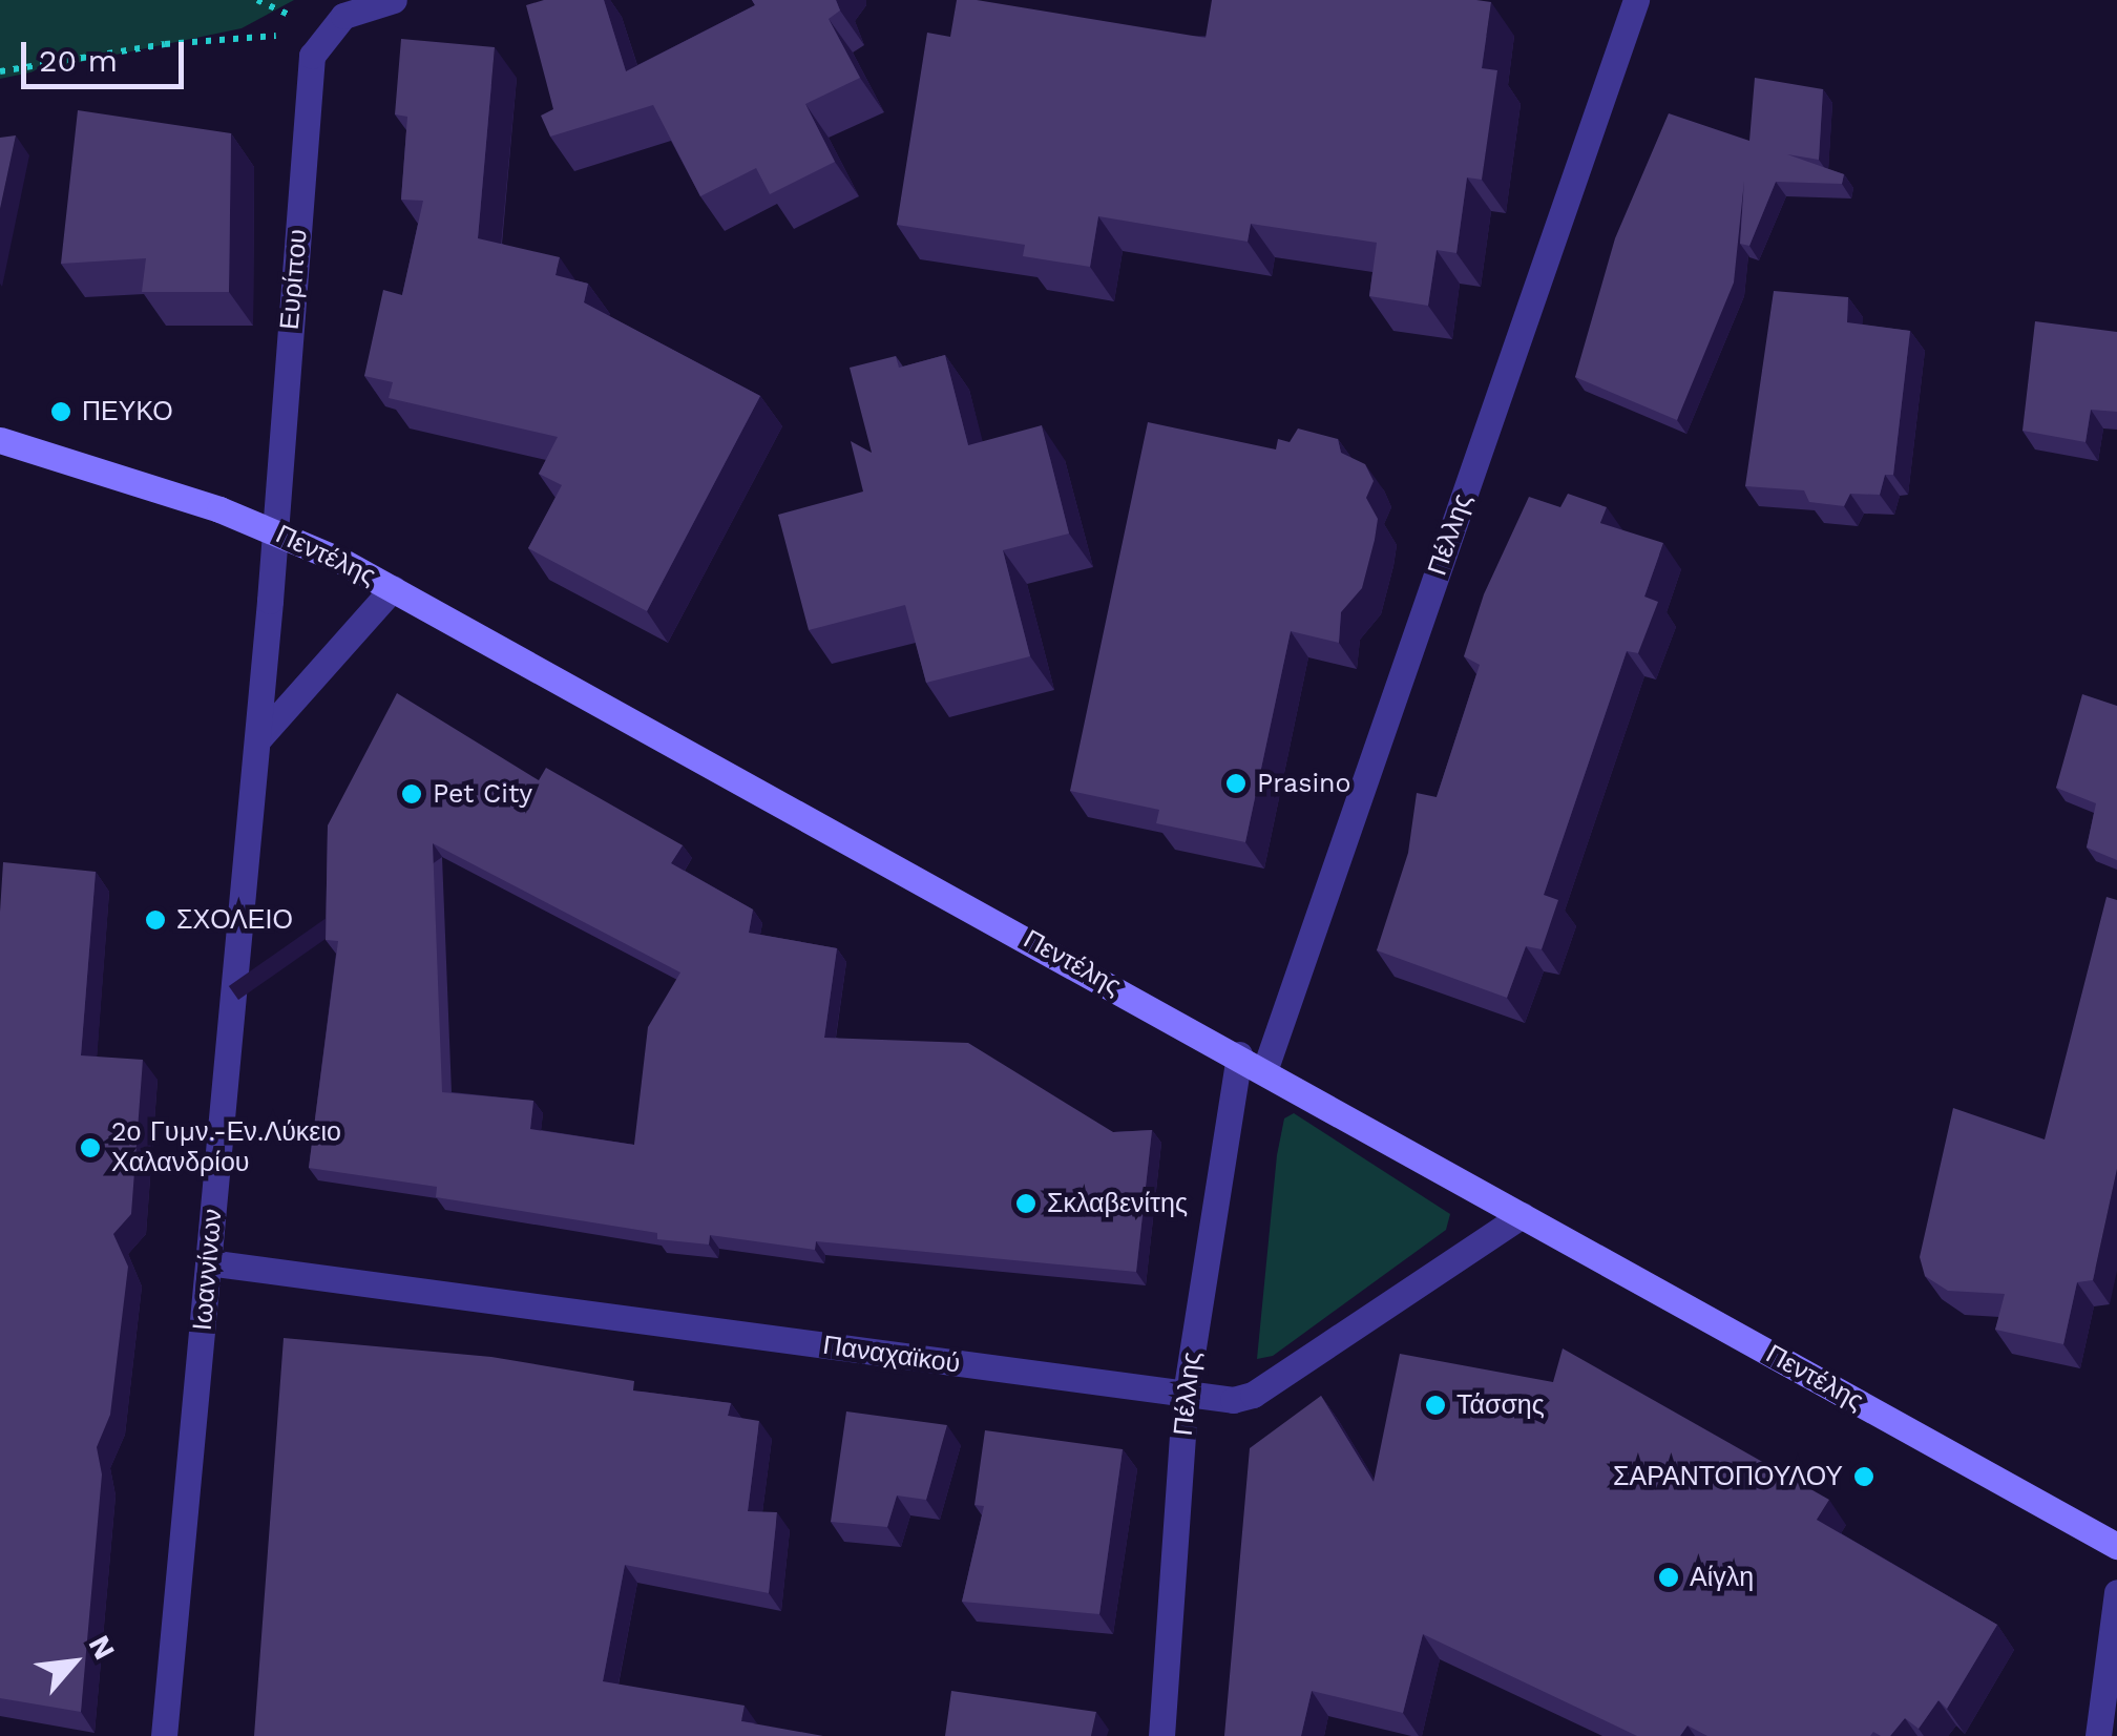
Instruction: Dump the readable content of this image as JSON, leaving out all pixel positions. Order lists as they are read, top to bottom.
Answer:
{
  "streets": {
    "main road": ["Πεντέλης"],
    "street": [
      "Ευρίπου",
      "Πέλλης",
      "Ιωαννίνων",
      "Παναχαϊκού"
    ]
  },
  "crossings": [
    ["Ευρίπου", "Πεντέλης"],
    ["Ευρίπου", "Ιωαννίνων"],
    ["Πέλλης", "Πεντέλης"],
    ["Πέλλης", "Παναχαϊκού"],
    ["Πεντέλης", "Ιωαννίνων"],
    ["Πεντέλης", "Παναχαϊκού"],
    ["Ιωαννίνων", "Παναχαϊκού"]
  ],
  "places": [
    "ΠΕΥΚΟ",
    "Prasino",
    "Pet City",
    "ΣΧΟΛΕΙΟ",
    "2ο Γυμν.-Εν.Λύκειο Χαλανδρίου",
    "Σκλαβενίτης",
    "Τάσσης",
    "ΣΑΡΑΝΤΟΠΟΥΛΟΥ",
    "Αίγλη"
  ],
  "scale_bar": "20 m",
  "north": "top right"
}
